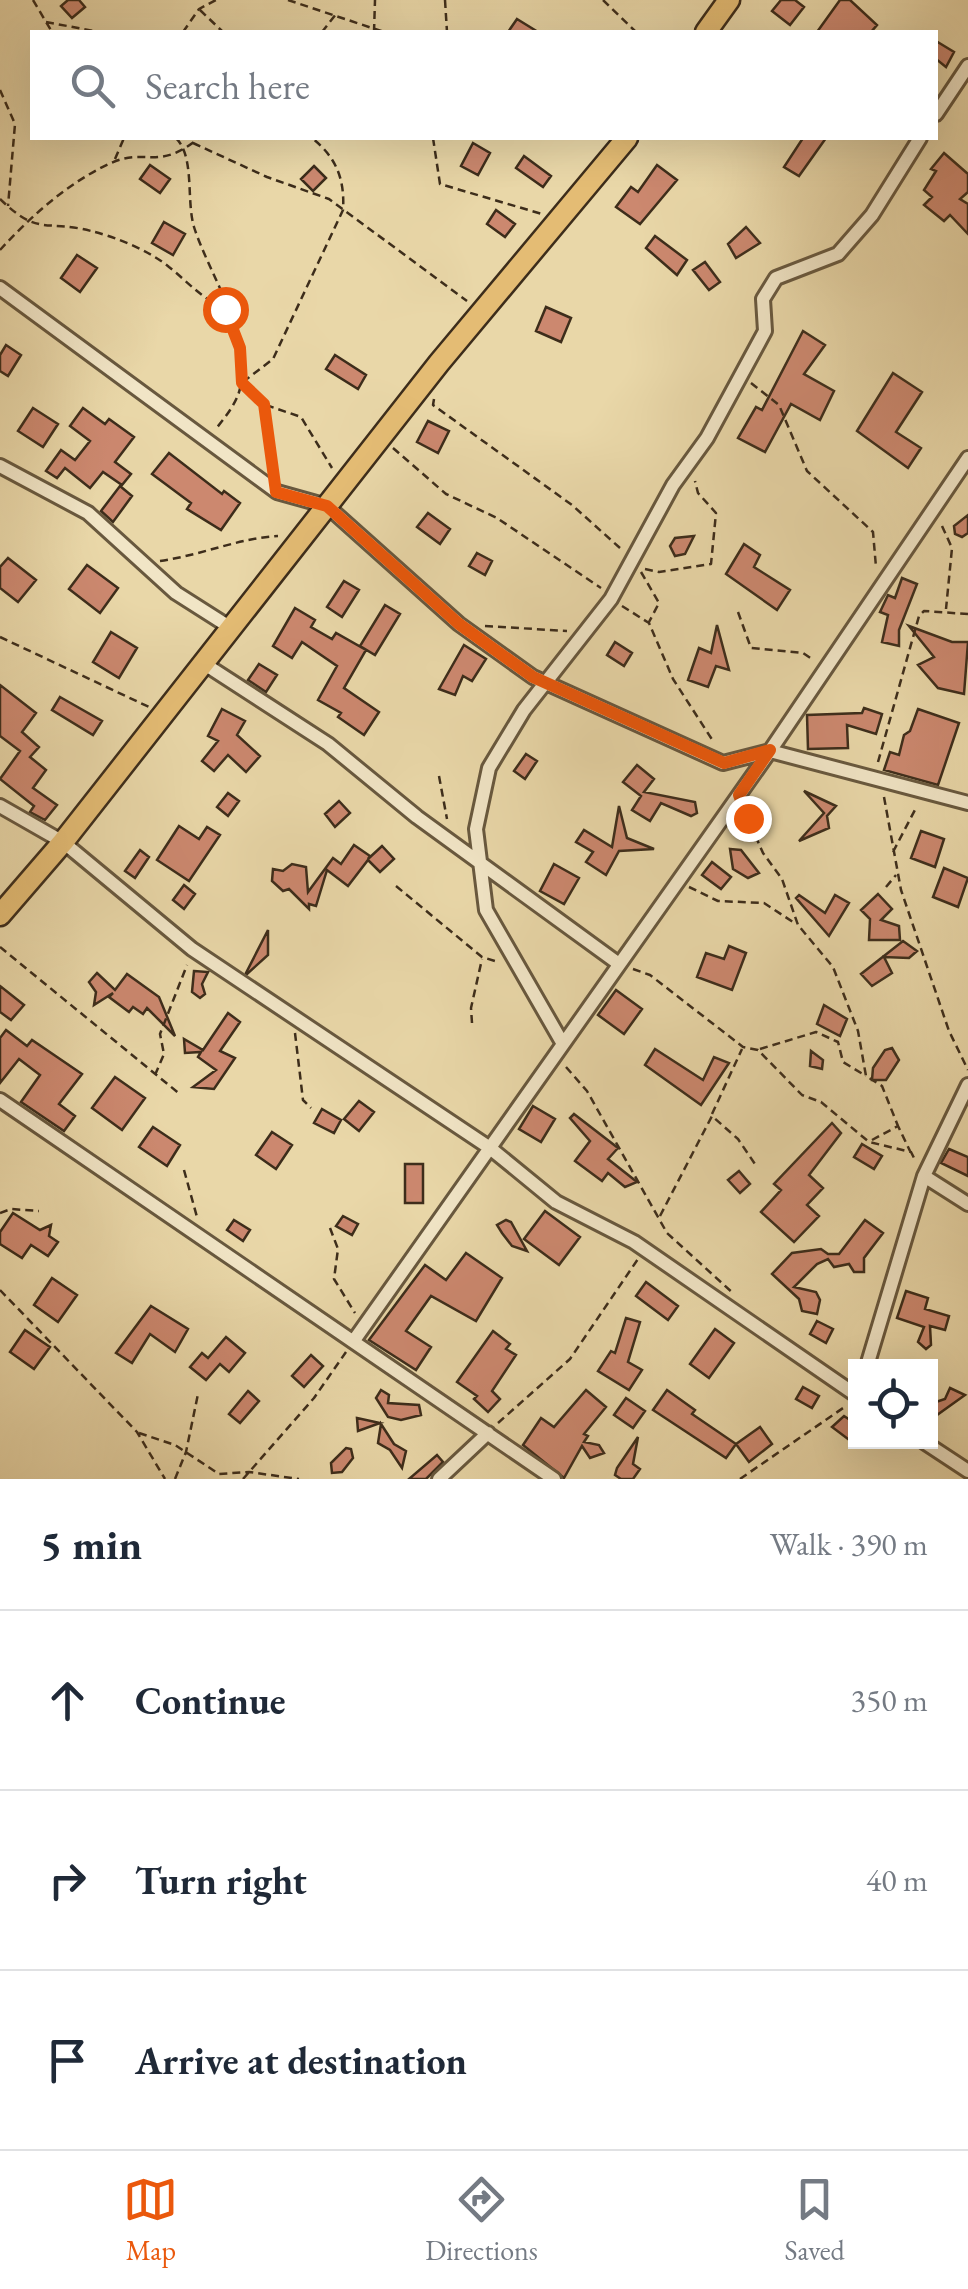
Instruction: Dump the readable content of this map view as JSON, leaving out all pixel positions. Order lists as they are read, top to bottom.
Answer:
{
  "page": {
    "search": "Search here",
    "heading": ["5 min", "Walk · 390 m"],
    "list": [
      ["Continue", "350 m"],
      ["Turn right", "40 m"],
      "Arrive at destination"
    ],
    "nav": ["Map", "Directions", "Saved"]
  }
}
